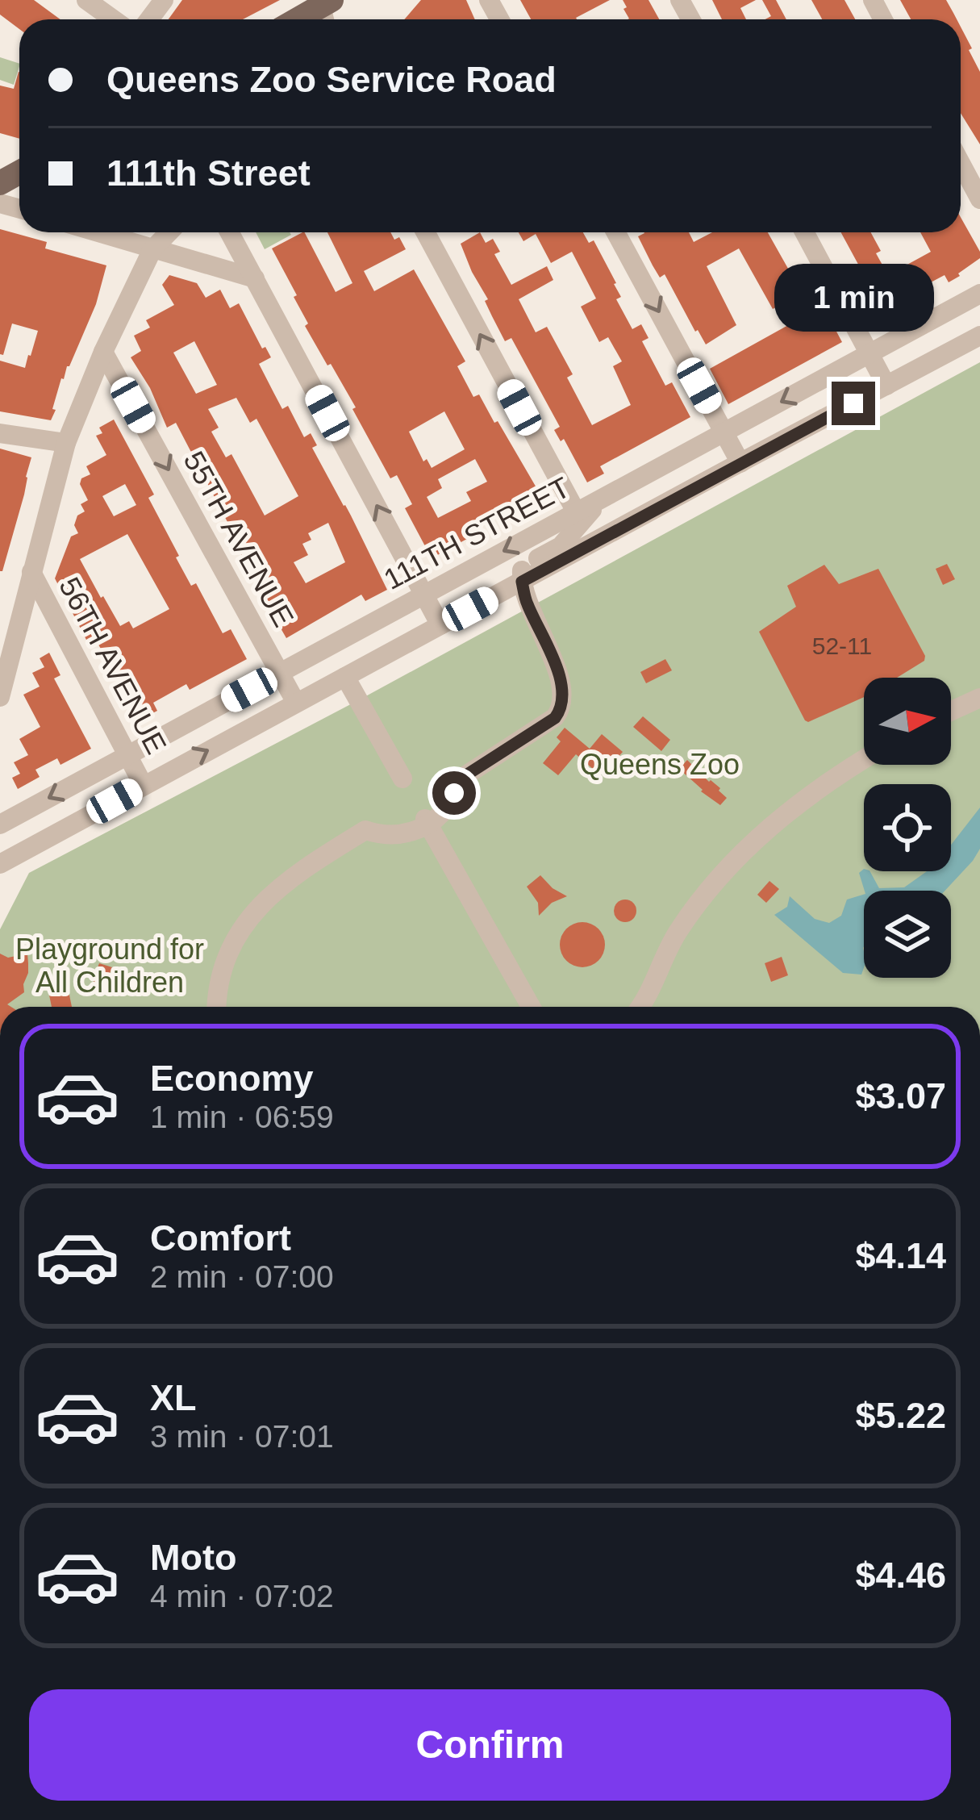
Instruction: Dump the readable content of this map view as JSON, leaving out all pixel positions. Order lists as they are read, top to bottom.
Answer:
{
  "streets": {
    "street": ["111TH STREET", "55TH AVENUE", "56TH AVENUE"]
  },
  "crossings": [
    ["111TH STREET", "55TH AVENUE"],
    ["111TH STREET", "56TH AVENUE"]
  ],
  "parks": ["Queens Zoo", "Playground for All Children"],
  "house_numbers": ["52-11"],
  "north": "right",
  "page": {
    "banner": ["Queens Zoo Service Road", "111th Street"],
    "bubble": "1 min",
    "list": [
      {
        "name": "Economy",
        "note": "1 min · 06:59",
        "value": "$3.07"
      },
      {
        "name": "Comfort",
        "note": "2 min · 07:00",
        "value": "$4.14"
      },
      {
        "name": "XL",
        "note": "3 min · 07:01",
        "value": "$5.22"
      },
      {
        "name": "Moto",
        "note": "4 min · 07:02",
        "value": "$4.46"
      }
    ],
    "buttons": "Confirm"
  }
}
